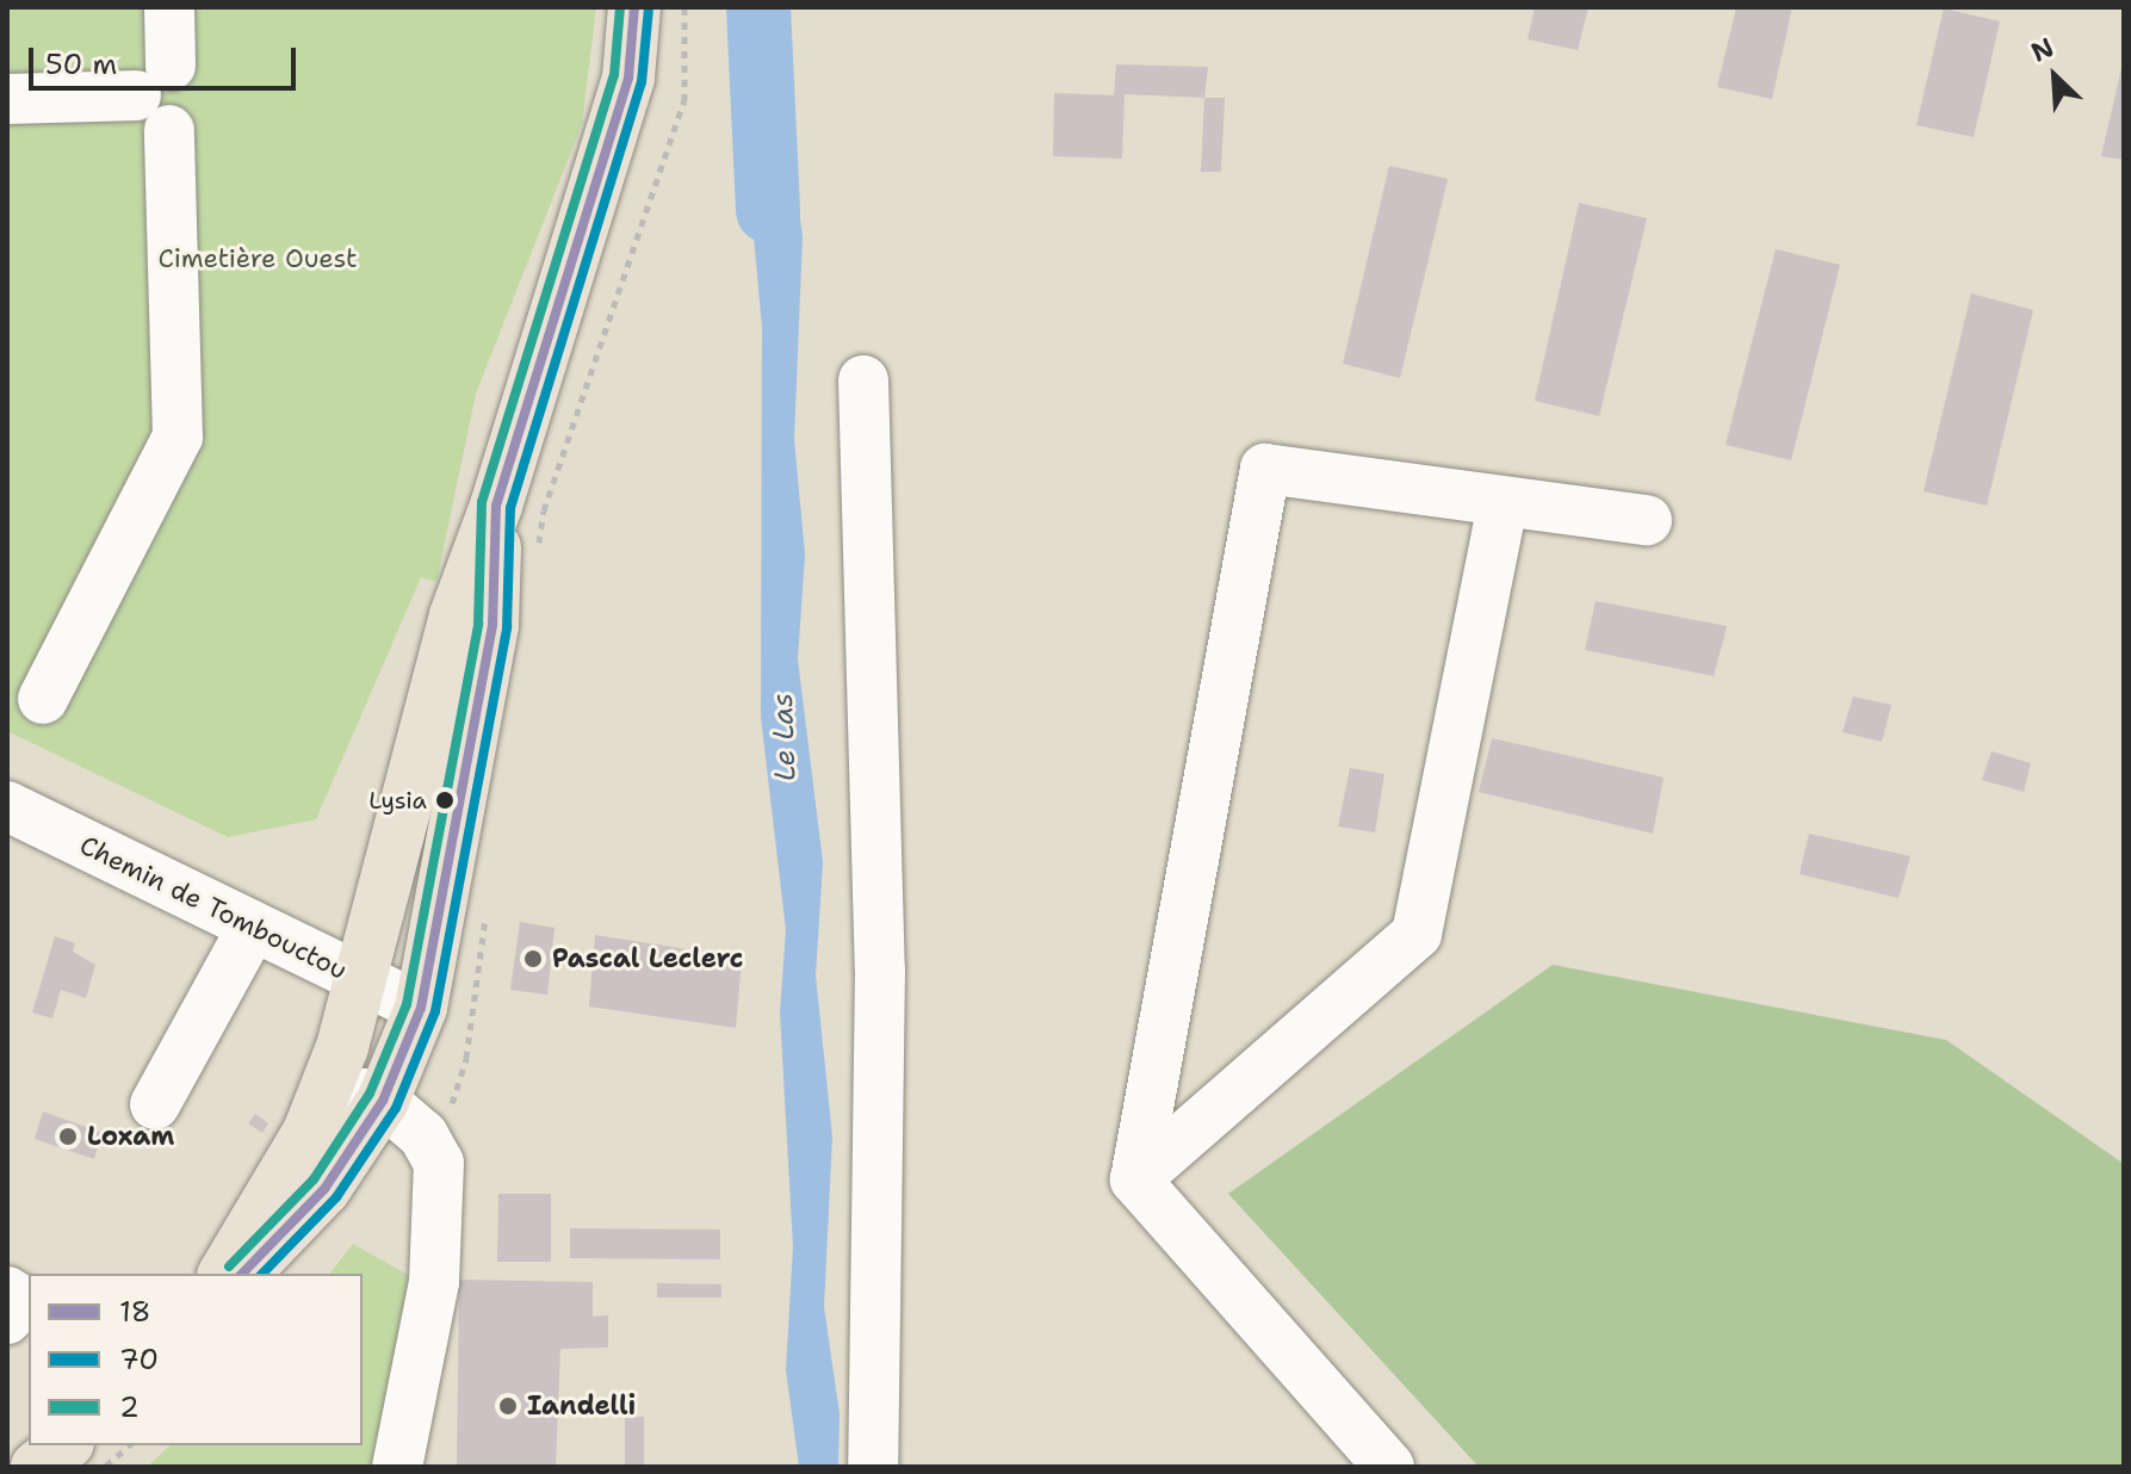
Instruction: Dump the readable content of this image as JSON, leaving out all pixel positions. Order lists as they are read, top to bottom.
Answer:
{
  "streets": {
    "street": ["Chemin de Tombouctou"]
  },
  "water": ["Le Las"],
  "parks": ["Cimetière Ouest"],
  "places": [
    "Lysia",
    "Pascal Leclerc",
    "Loxam",
    "Iandelli"
  ],
  "lines": ["transit line 18", "transit line 2", "transit line 70"],
  "legend": ["18", "70", "2"],
  "scale_bar": "50 m",
  "north": "top left"
}
